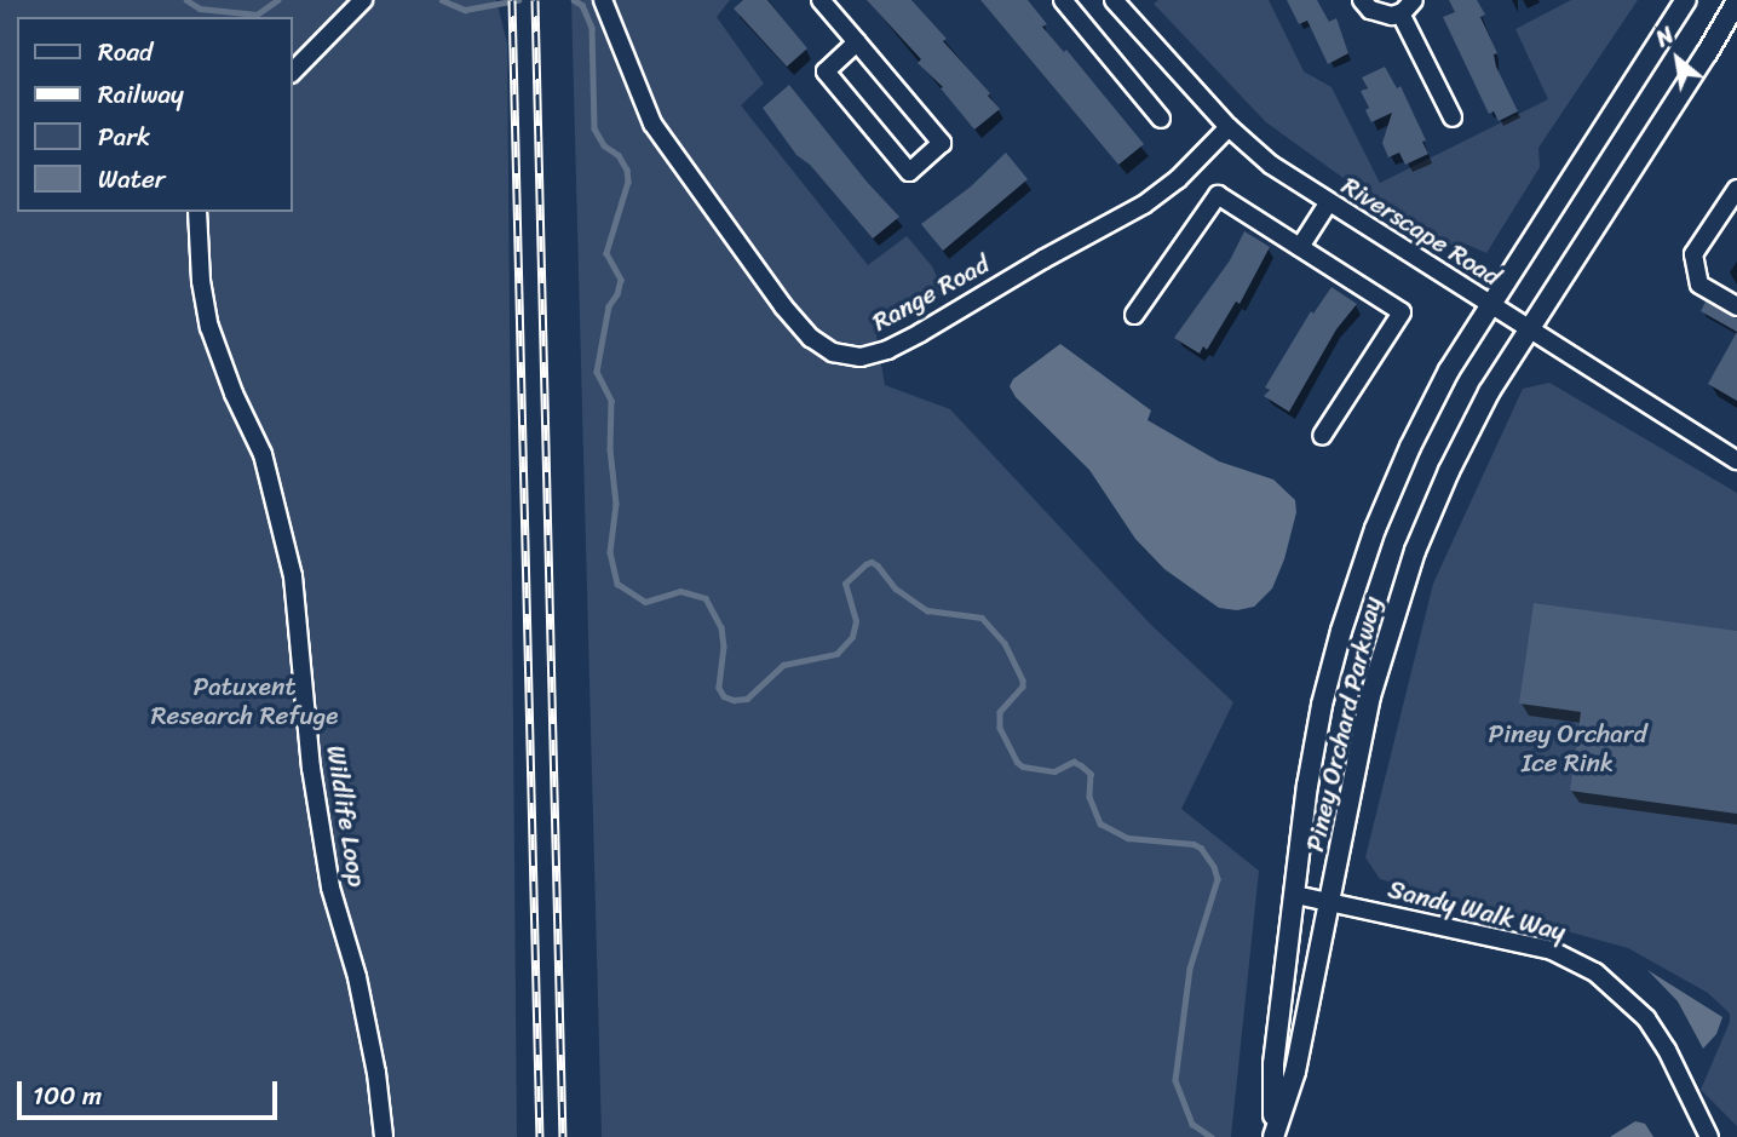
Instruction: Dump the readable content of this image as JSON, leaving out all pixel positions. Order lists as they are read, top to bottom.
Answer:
{
  "streets": {
    "street": [
      "Riverscape Road",
      "Range Road",
      "Piney Orchard Parkway",
      "Wildlife Loop",
      "Sandy Walk Way"
    ]
  },
  "crossings": [
    ["Riverscape Road", "Range Road"],
    ["Riverscape Road", "Piney Orchard Parkway"],
    ["Piney Orchard Parkway", "Sandy Walk Way"]
  ],
  "parks": ["Patuxent Research Refuge", "Piney Orchard Ice Rink"],
  "legend": [
    "Road",
    "Railway",
    "Park",
    "Water"
  ],
  "scale_bar": "100 m",
  "north": "top left"
}
